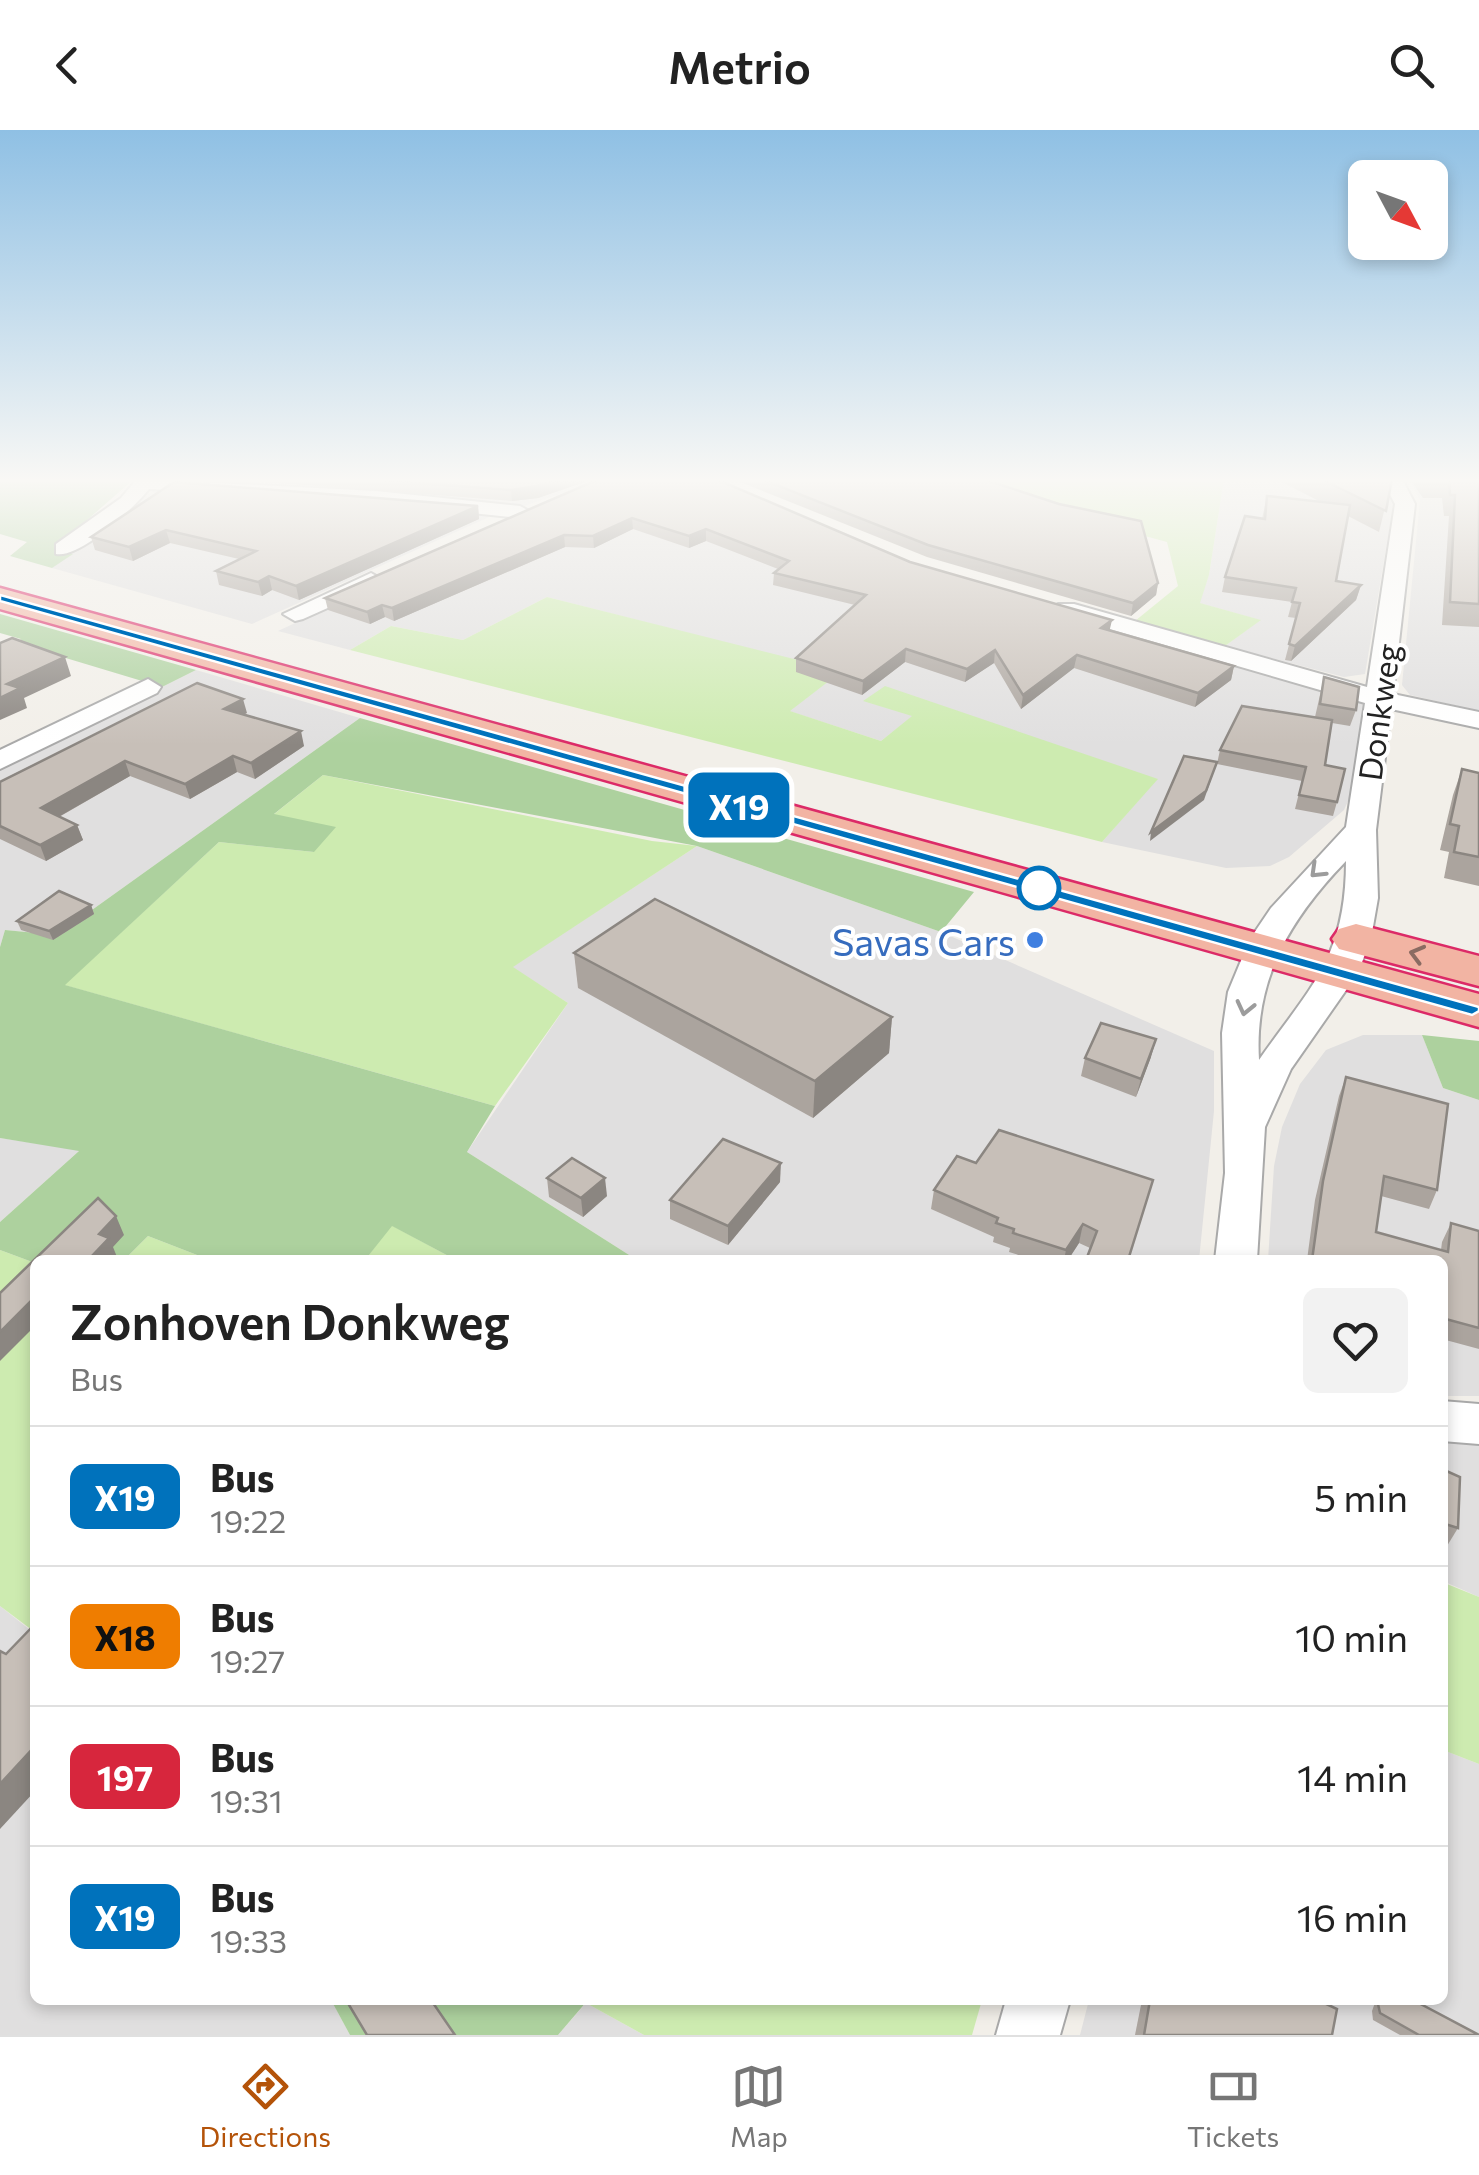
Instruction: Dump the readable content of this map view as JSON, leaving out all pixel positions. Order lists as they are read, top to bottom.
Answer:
{
  "streets": {
    "street": ["Donkweg"]
  },
  "places": ["Savas Cars"],
  "lines": ["bus line X19"],
  "north": "bottom right",
  "page": {
    "header": "Metrio",
    "on_map": "X19",
    "heading": ["Zonhoven Donkweg", "Bus"],
    "list": [
      {
        "mark": "X19",
        "name": "Bus",
        "note": "19:22",
        "value": "5 min"
      },
      {
        "mark": "X18",
        "name": "Bus",
        "note": "19:27",
        "value": "10 min"
      },
      {
        "mark": "197",
        "name": "Bus",
        "note": "19:31",
        "value": "14 min"
      },
      {
        "mark": "X19",
        "name": "Bus",
        "note": "19:33",
        "value": "16 min"
      }
    ],
    "tabs": ["Directions", "Map", "Tickets"]
  }
}
